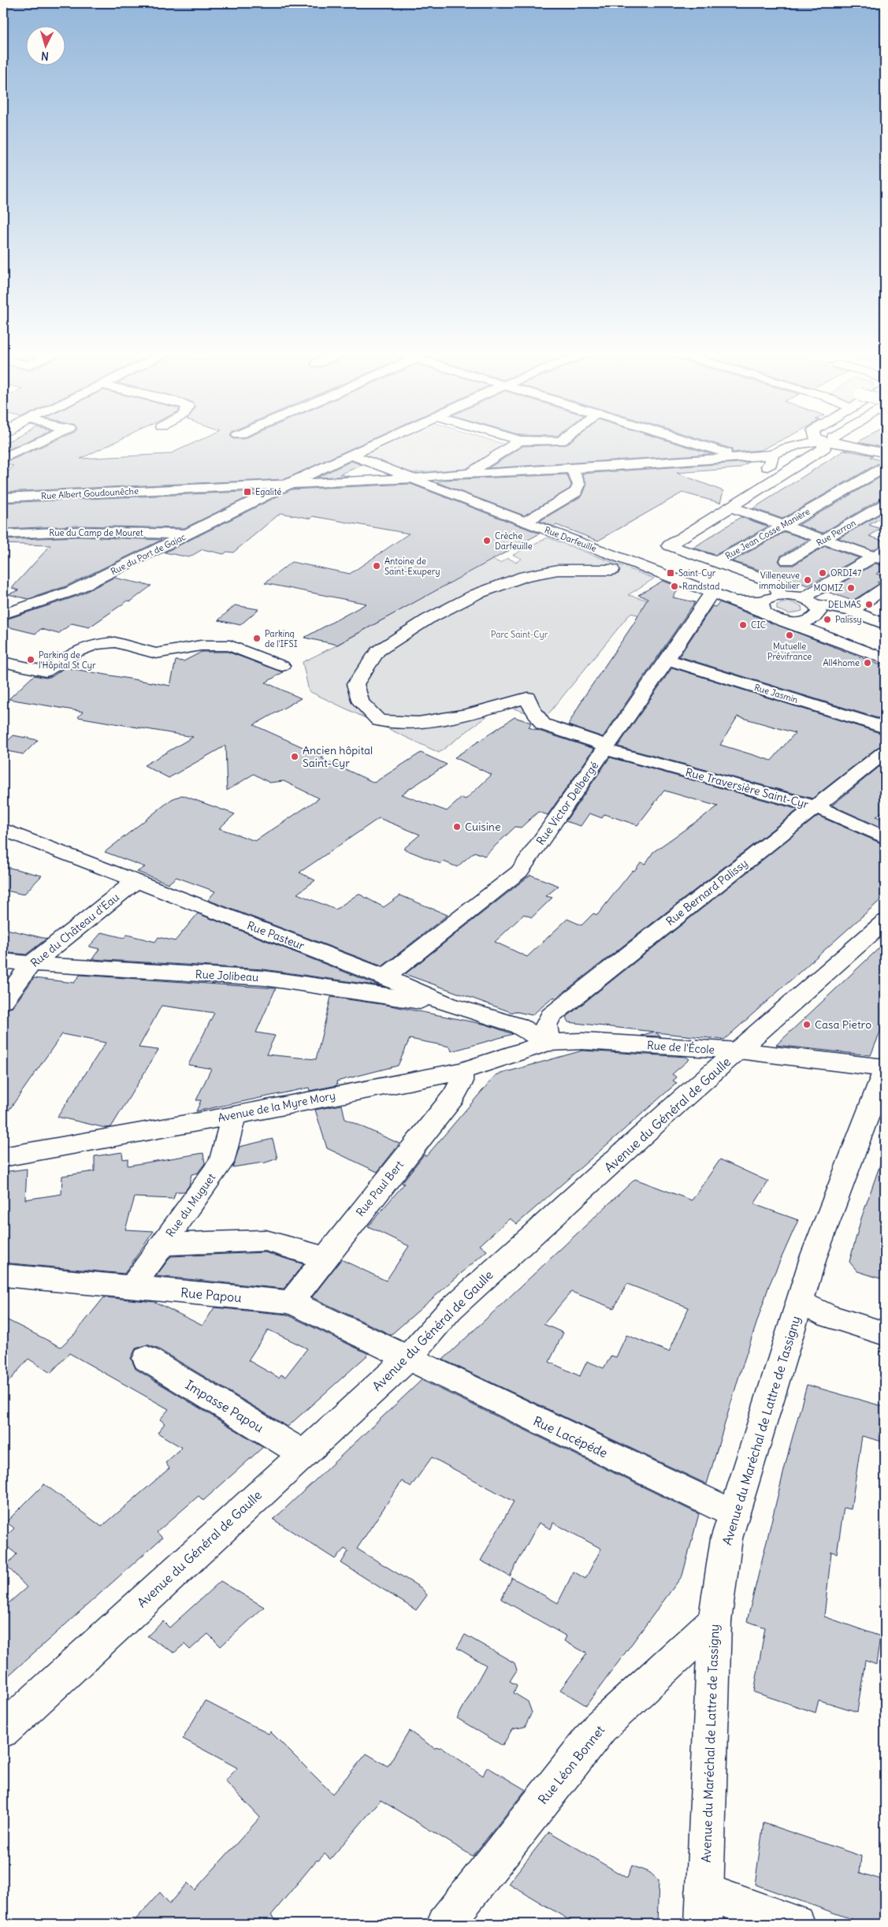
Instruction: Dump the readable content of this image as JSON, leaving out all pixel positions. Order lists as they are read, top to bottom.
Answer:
{
  "streets": {
    "street": [
      "Rue Albert Goudounêche",
      "Rue du Camp de Mouret",
      "Rue Perron",
      "Rue Jean Cosse Manière",
      "Rue Darfeuille",
      "Rue du Port de Gajac",
      "Rue Jasmin",
      "Rue Traversière Saint-Cyr",
      "Rue Victor Delbergé",
      "Rue Bernard Palissy",
      "Rue du Château d'Eau",
      "Rue Pasteur",
      "Rue Jolibeau",
      "Rue de l'École",
      "Avenue de la Myre Mory",
      "Avenue du Général de Gaulle",
      "Rue Paul Bert",
      "Rue du Muguet",
      "Rue Papou",
      "Impasse Papou",
      "Avenue du Maréchal de Lattre de Tassigny",
      "Rue Lacépéde",
      "Rue Léon Bonnet"
    ]
  },
  "crossings": [
    ["Rue Albert Goudounêche", "Rue Darfeuille"],
    ["Rue Albert Goudounêche", "Rue du Port de Gajac"],
    ["Rue du Camp de Mouret", "Rue du Port de Gajac"],
    ["Rue Darfeuille", "Rue du Port de Gajac"],
    ["Rue Darfeuille", "Rue Victor Delbergé"],
    ["Rue Jasmin", "Rue Victor Delbergé"],
    ["Rue Traversière Saint-Cyr", "Rue Victor Delbergé"],
    ["Rue Traversière Saint-Cyr", "Rue Bernard Palissy"],
    ["Rue Victor Delbergé", "Rue Pasteur"],
    ["Rue Bernard Palissy", "Rue Pasteur"],
    ["Rue Bernard Palissy", "Rue de l'École"],
    ["Rue Bernard Palissy", "Avenue de la Myre Mory"],
    ["Rue du Château d'Eau", "Rue Pasteur"],
    ["Rue du Château d'Eau", "Rue Jolibeau"],
    ["Rue Pasteur", "Rue Jolibeau"],
    ["Rue Pasteur", "Rue de l'École"],
    ["Rue Pasteur", "Avenue de la Myre Mory"],
    ["Rue de l'École", "Avenue de la Myre Mory"],
    ["Rue de l'École", "Avenue du Général de Gaulle"],
    ["Rue de l'École", "Avenue du Maréchal de Lattre de Tassigny"],
    ["Avenue de la Myre Mory", "Rue Paul Bert"],
    ["Avenue de la Myre Mory", "Rue du Muguet"],
    ["Avenue du Général de Gaulle", "Rue Papou"],
    ["Avenue du Général de Gaulle", "Impasse Papou"],
    ["Avenue du Général de Gaulle", "Rue Lacépéde"],
    ["Rue Paul Bert", "Rue Papou"],
    ["Rue du Muguet", "Rue Papou"],
    ["Rue Papou", "Rue Lacépéde"],
    ["Avenue du Maréchal de Lattre de Tassigny", "Rue Lacépéde"],
    ["Avenue du Maréchal de Lattre de Tassigny", "Rue Léon Bonnet"]
  ],
  "parks": ["Parc Saint-Cyr"],
  "places": {
    "transit": ["Egalité", "Saint-Cyr"],
    "other": [
      "Crèche Darfeuille",
      "Antoine de Saint-Exupery",
      "ORDI47",
      "Villeneuve immobilier",
      "Randstad",
      "MOMIZ",
      "DELMAS",
      "Palissy",
      "CIC",
      "Mutuelle Prévifrance",
      "Parking de l'IFSI",
      "Parking de l'Hôpital St Cyr",
      "All4home",
      "Ancien hôpital Saint-Cyr",
      "Cuisine",
      "Casa Pietro"
    ]
  },
  "north": "bottom"
}
